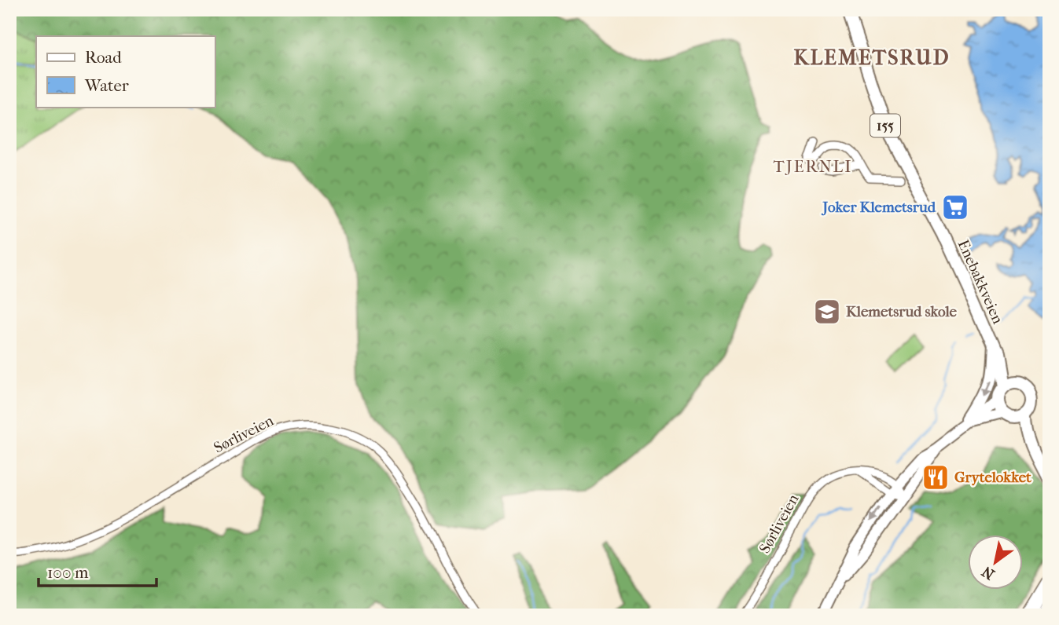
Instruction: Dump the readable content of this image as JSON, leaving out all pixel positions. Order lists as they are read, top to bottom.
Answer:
{
  "streets": {
    "main road": ["155", "Enebakkveien"],
    "street": ["Sørliveien"]
  },
  "crossings": [
    ["155", "Enebakkveien"]
  ],
  "districts": ["KLEMETSRUD", "TJERNLI"],
  "places": {
    "supermarket": ["Joker Klemetsrud"],
    "school or university": ["Klemetsrud skole"],
    "restaurant": ["Grytelokket"]
  },
  "legend": ["Road", "Water"],
  "scale_bar": "100 m",
  "north": "bottom left"
}
